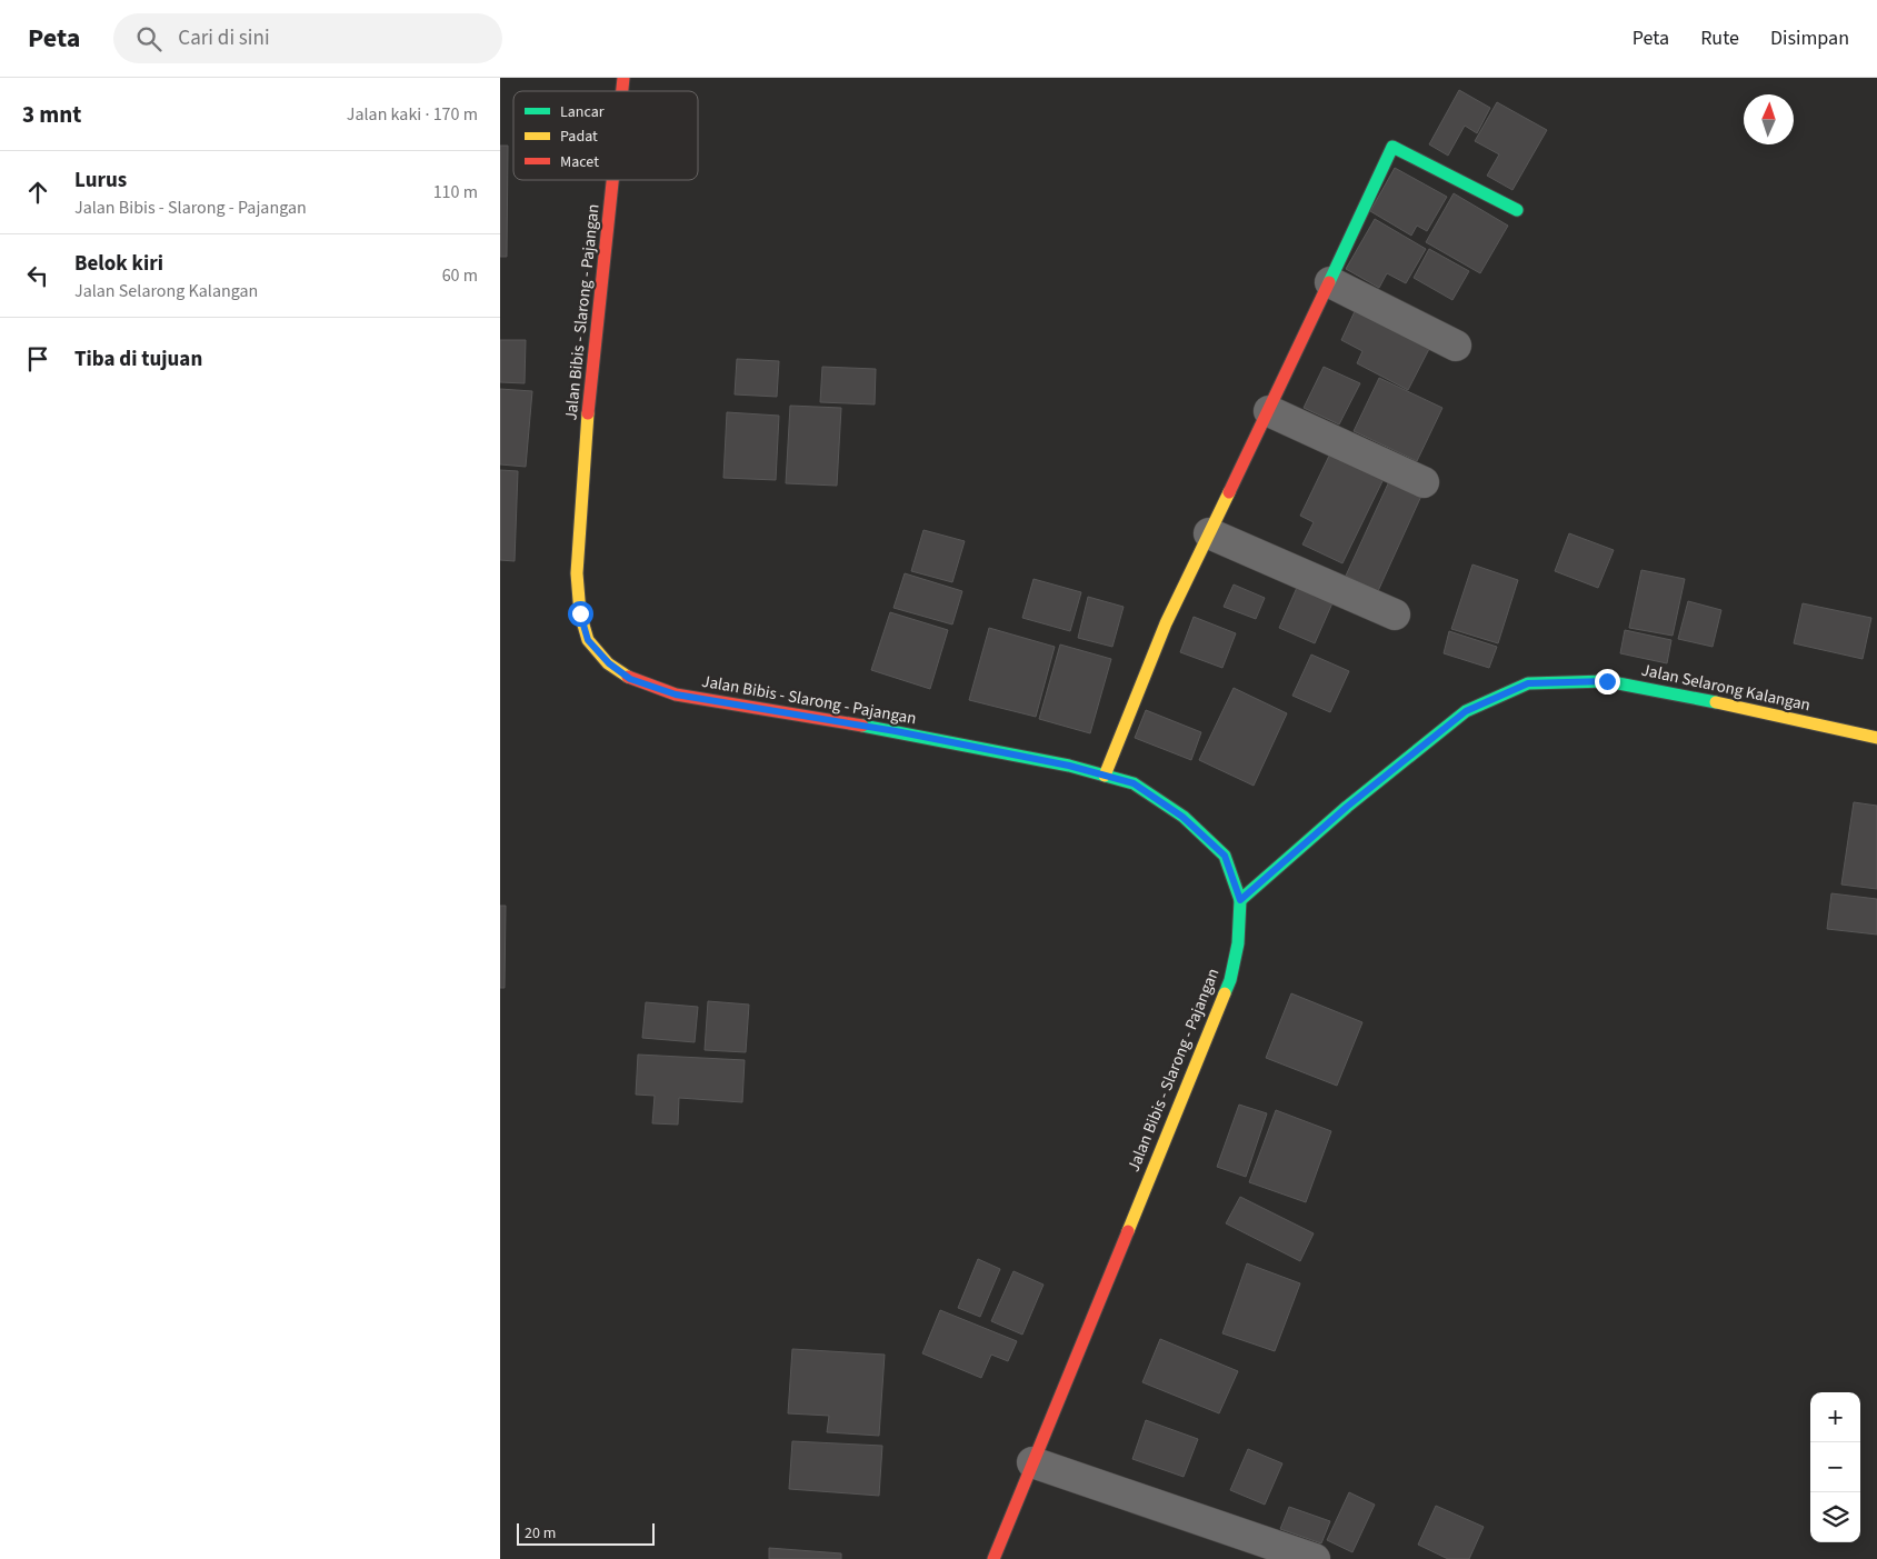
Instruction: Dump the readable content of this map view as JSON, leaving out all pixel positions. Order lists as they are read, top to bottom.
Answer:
{
  "streets": {
    "main road": ["Jalan Bibis - Slarong - Pajangan", "Jalan Selarong Kalangan"]
  },
  "crossings": [
    ["Jalan Bibis - Slarong - Pajangan", "Jalan Selarong Kalangan"]
  ],
  "legend": ["Lancar", "Padat", "Macet"],
  "scale_bar": "20 m",
  "north": "top",
  "page": {
    "header": "Peta",
    "search": "Cari di sini",
    "nav": ["Peta", "Rute", "Disimpan"],
    "heading": ["3 mnt", "Jalan kaki · 170 m"],
    "list": [
      ["Lurus", "Jalan Bibis - Slarong - Pajangan", "110 m"],
      ["Belok kiri", "Jalan Selarong Kalangan", "60 m"],
      "Tiba di tujuan"
    ],
    "map_buttons": ["+", "−"],
    "scale": "20 m"
  }
}
